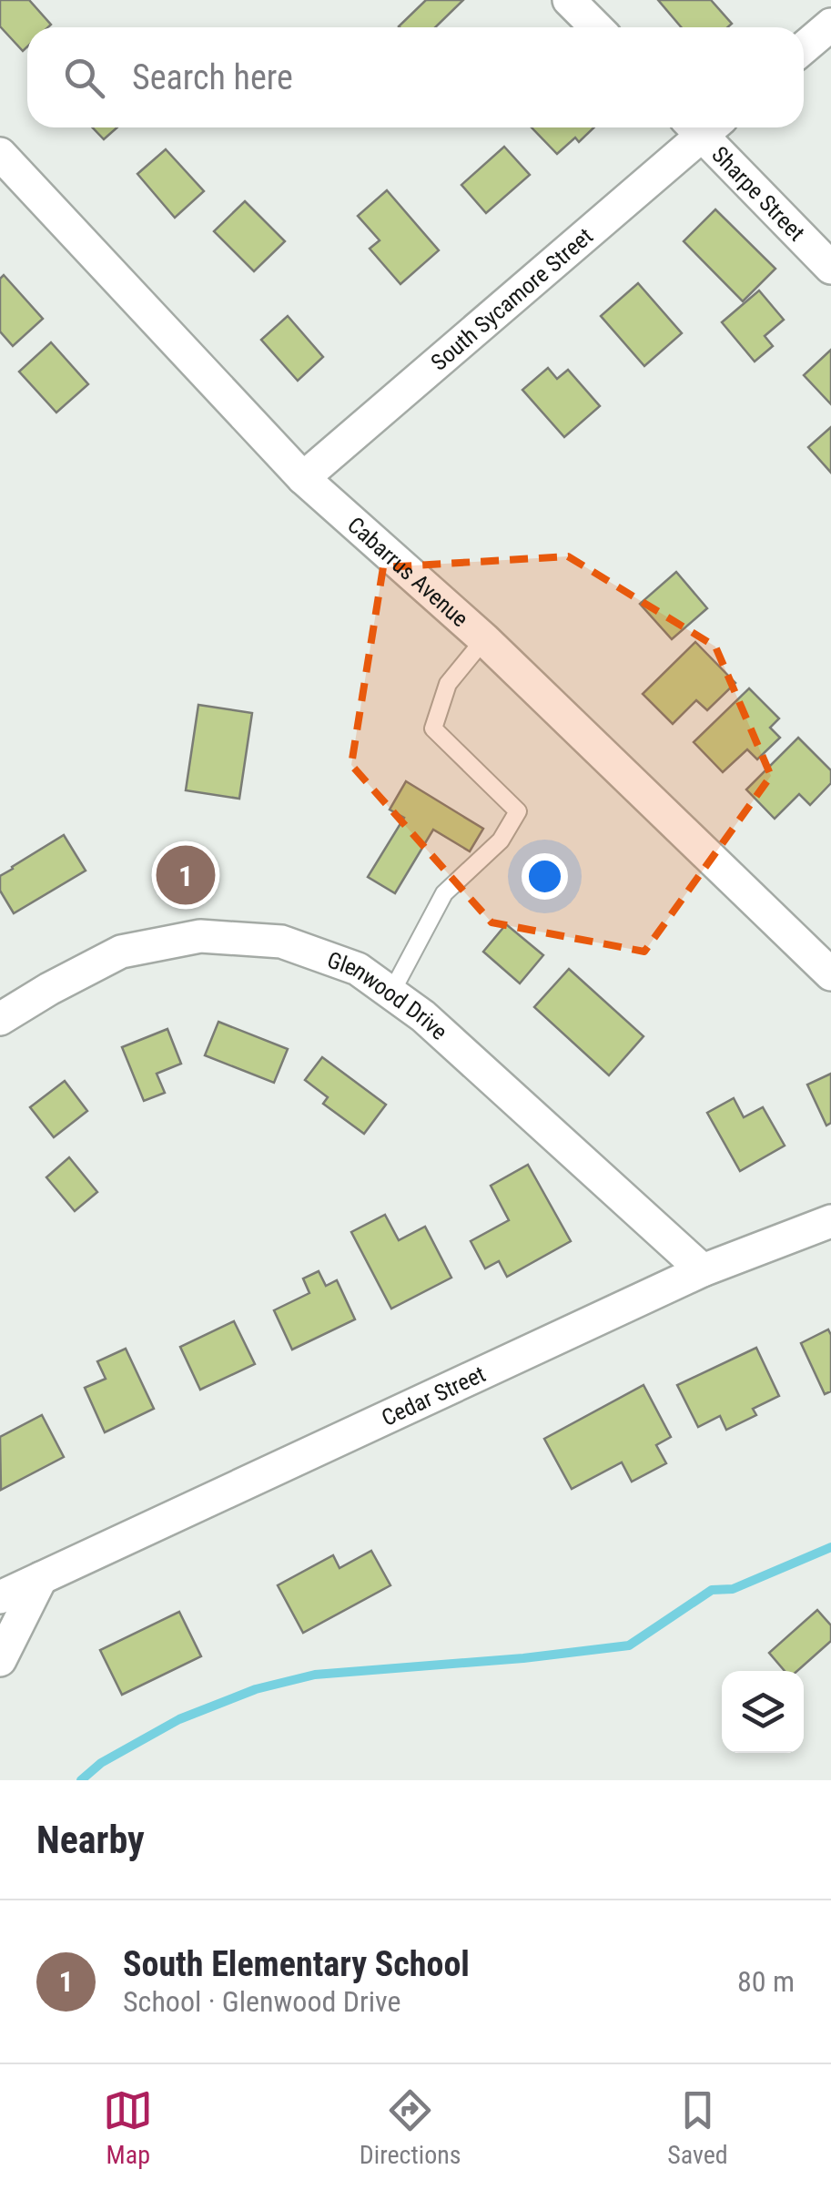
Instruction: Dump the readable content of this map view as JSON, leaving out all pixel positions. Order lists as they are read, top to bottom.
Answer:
{
  "streets": {
    "street": [
      "Sharpe Street",
      "South Sycamore Street",
      "Cabarrus Avenue",
      "Glenwood Drive",
      "Cedar Street"
    ]
  },
  "crossings": [
    ["South Sycamore Street", "Cabarrus Avenue"],
    ["Glenwood Drive", "Cedar Street"]
  ],
  "page": {
    "search": "Search here",
    "pins": "1",
    "heading": "Nearby",
    "list": [
      {
        "mark": "1",
        "name": "South Elementary School",
        "note": "School · Glenwood Drive",
        "value": "80 m"
      }
    ],
    "nav": ["Map", "Directions", "Saved"]
  }
}
